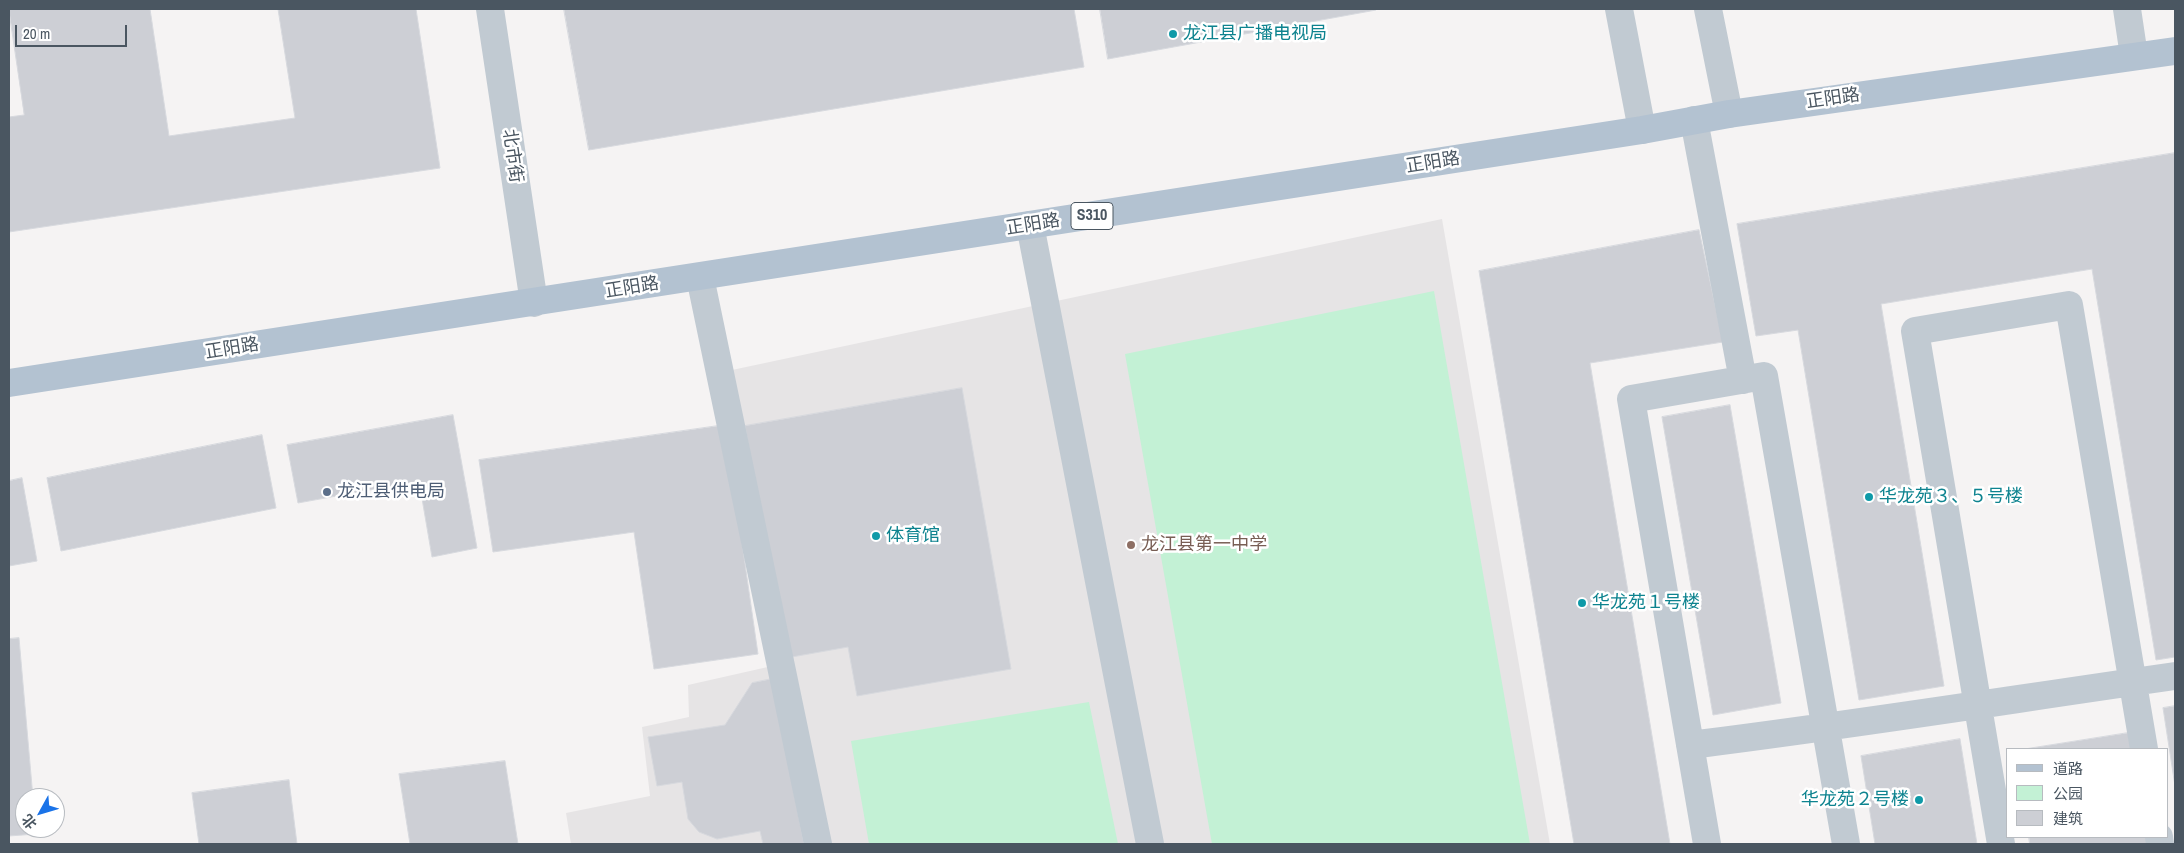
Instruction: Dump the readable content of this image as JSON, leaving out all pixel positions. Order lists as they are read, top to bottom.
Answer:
{
  "streets": {
    "main road": ["正阳路", "S310"],
    "street": ["北市街"]
  },
  "crossings": [
    ["正阳路", "北市街"]
  ],
  "places": [
    "龙江县广播电视局",
    "龙江县供电局",
    "华龙苑３、５号楼",
    "体育馆",
    "龙江县第一中学",
    "华龙苑１号楼",
    "华龙苑２号楼"
  ],
  "legend": ["道路", "公园", "建筑"],
  "scale_bar": "20 m",
  "north": "bottom left"
}
